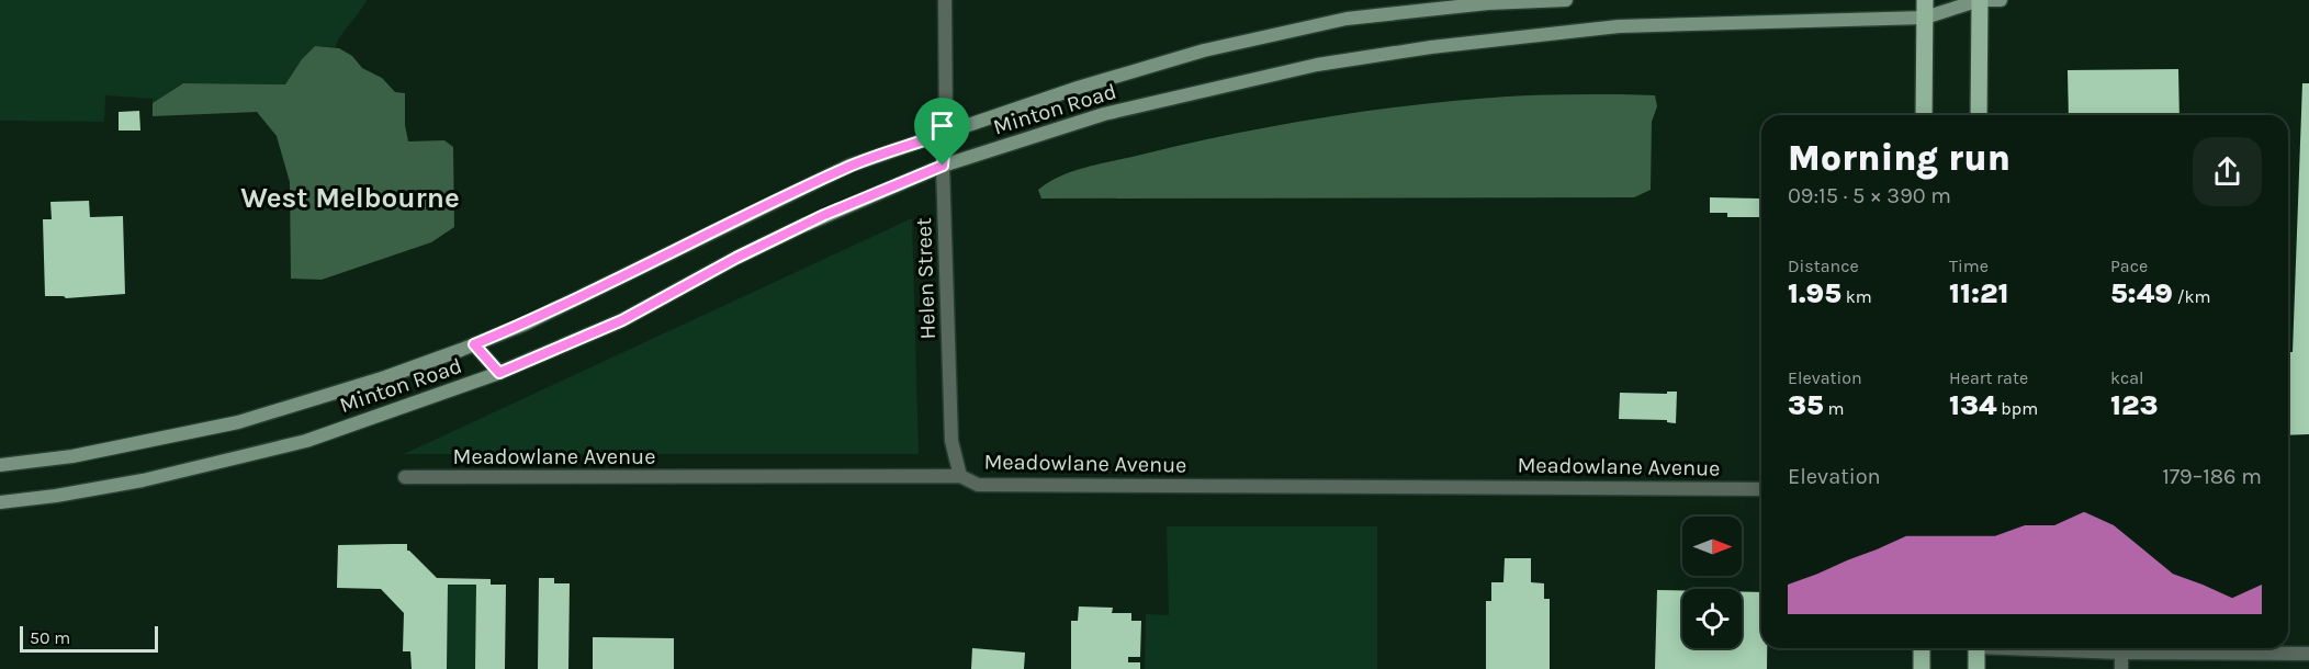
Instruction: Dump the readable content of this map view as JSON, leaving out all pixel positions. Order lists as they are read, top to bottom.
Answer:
{
  "streets": {
    "main road": ["Minton Road"],
    "street": ["Helen Street", "Meadowlane Avenue"]
  },
  "crossings": [
    ["Minton Road", "Helen Street"],
    ["Helen Street", "Meadowlane Avenue"]
  ],
  "districts": ["West Melbourne"],
  "scale_bar": "50 m",
  "north": "right",
  "page": {
    "heading": ["Morning run", "09:15 · 5 × 390 m"],
    "stats": [
      ["Distance", "1.95 km"],
      ["Time", "11:21"],
      ["Pace", "5:49 /km"],
      ["Elevation", "35 m"],
      ["Heart rate", "134 bpm"],
      ["kcal", "123"]
    ],
    "chart": ["Elevation", "179–186 m"],
    "scale": "50 m"
  }
}
